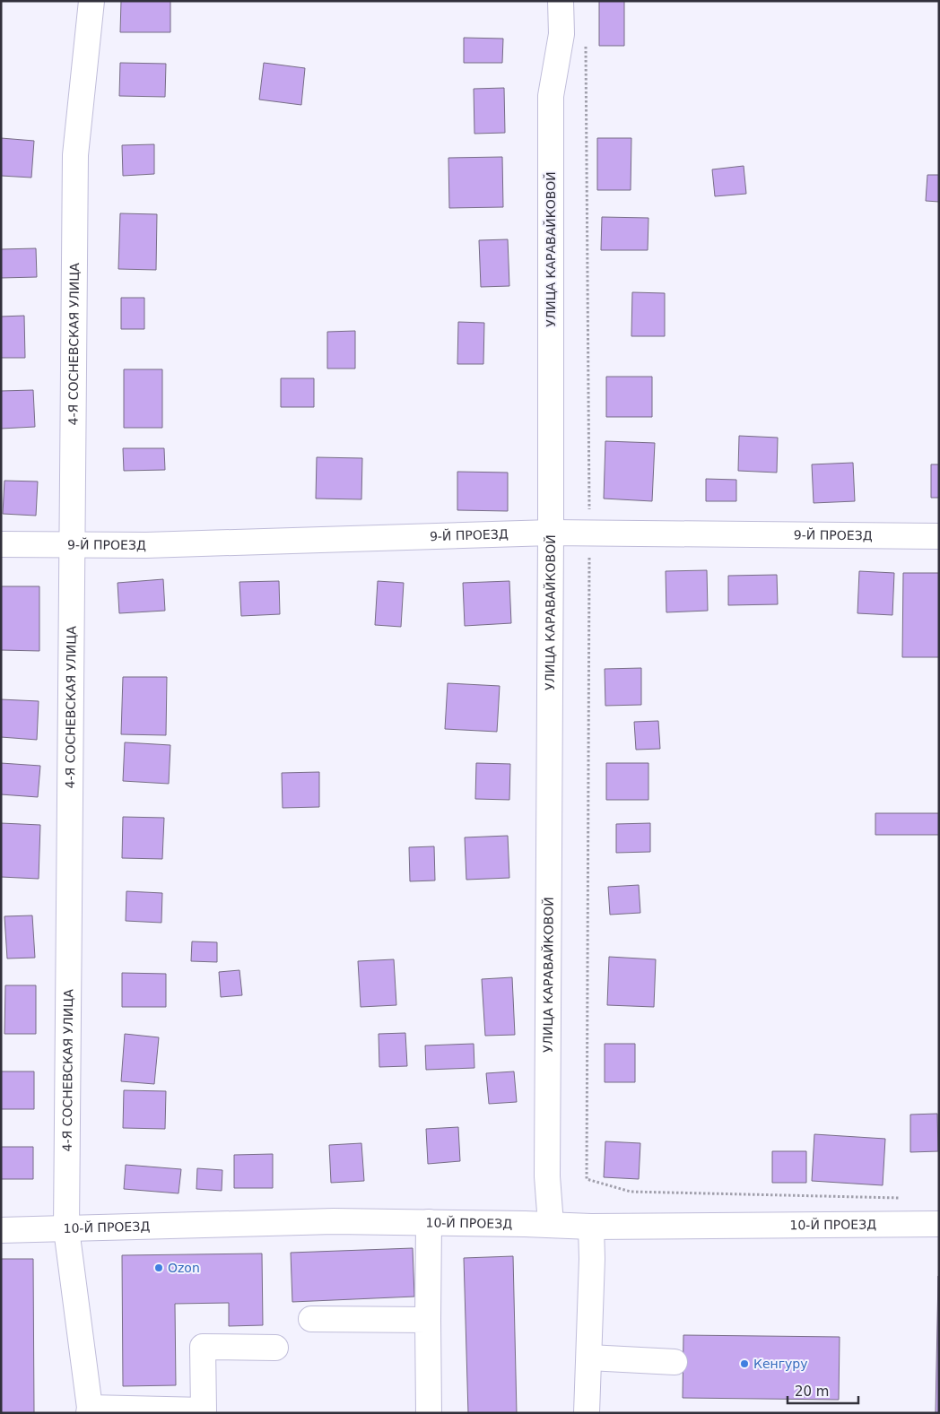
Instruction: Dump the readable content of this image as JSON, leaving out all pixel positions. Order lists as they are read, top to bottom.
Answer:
{
  "streets": {
    "street": [
      "УЛИЦА КАРАВАЙКОВОЙ",
      "4-Я СОСНЕВСКАЯ УЛИЦА",
      "9-Й ПРОЕЗД",
      "10-Й ПРОЕЗД"
    ]
  },
  "crossings": [
    ["УЛИЦА КАРАВАЙКОВОЙ", "9-Й ПРОЕЗД"],
    ["УЛИЦА КАРАВАЙКОВОЙ", "10-Й ПРОЕЗД"],
    ["4-Я СОСНЕВСКАЯ УЛИЦА", "9-Й ПРОЕЗД"],
    ["4-Я СОСНЕВСКАЯ УЛИЦА", "10-Й ПРОЕЗД"]
  ],
  "places": ["Ozon", "Кенгуру"],
  "scale_bar": "20 m"
}
